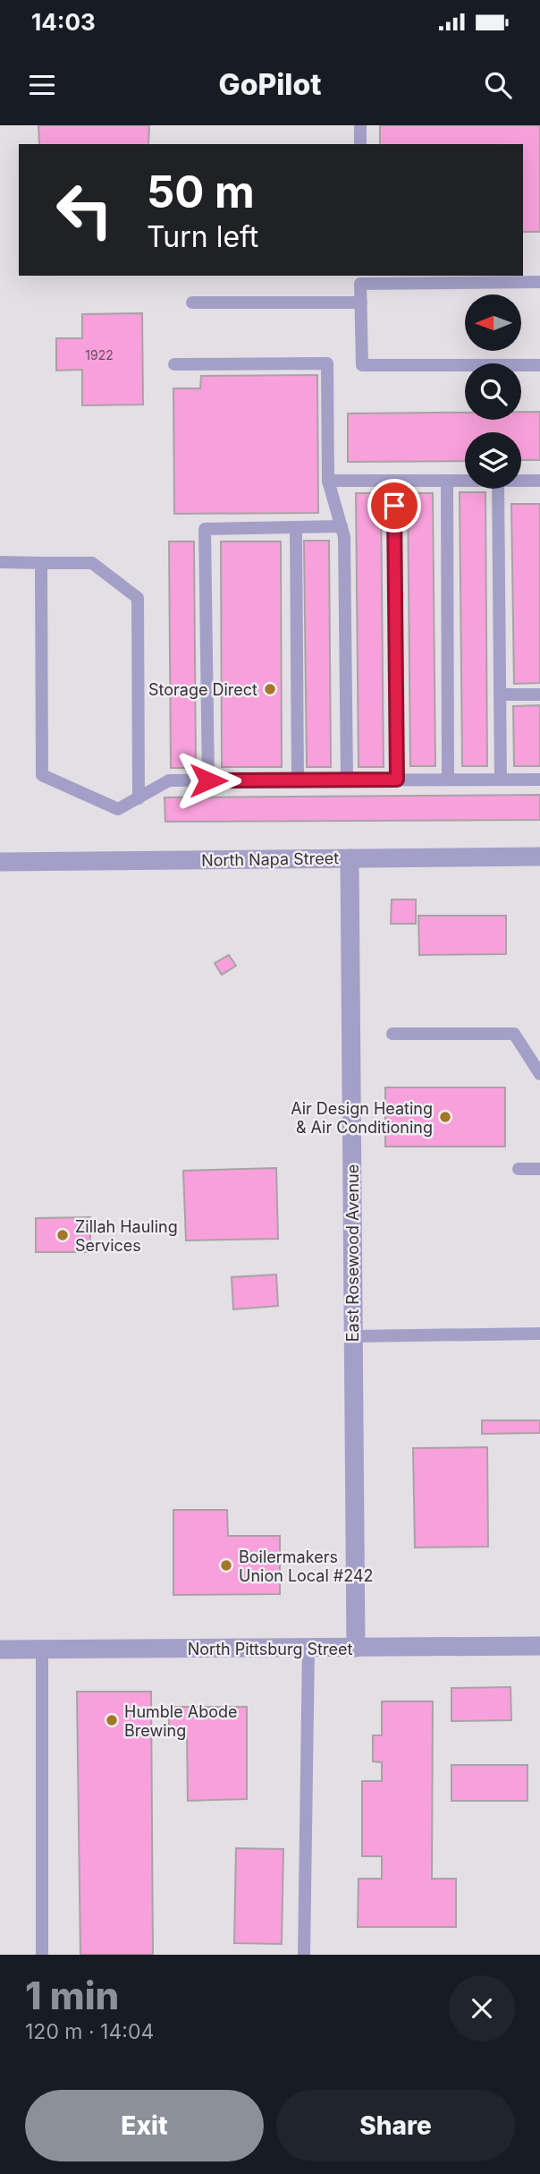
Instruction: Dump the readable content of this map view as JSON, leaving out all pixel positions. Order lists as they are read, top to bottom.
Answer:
{
  "streets": {
    "street": ["North Napa Street", "East Rosewood Avenue", "North Pittsburg Street"]
  },
  "crossings": [
    ["North Napa Street", "East Rosewood Avenue"],
    ["East Rosewood Avenue", "North Pittsburg Street"]
  ],
  "places": [
    "Storage Direct",
    "Air Design Heating & Air Conditioning",
    "Zillah Hauling Services",
    "Boilermakers Union Local #242",
    "Humble Abode Brewing"
  ],
  "house_numbers": ["1922"],
  "north": "left",
  "page": {
    "status": "14:03",
    "header": "GoPilot",
    "turn": ["50 m", "Turn left"],
    "heading": ["1 min", "120 m · 14:04"],
    "buttons": ["Exit", "Share"]
  }
}
